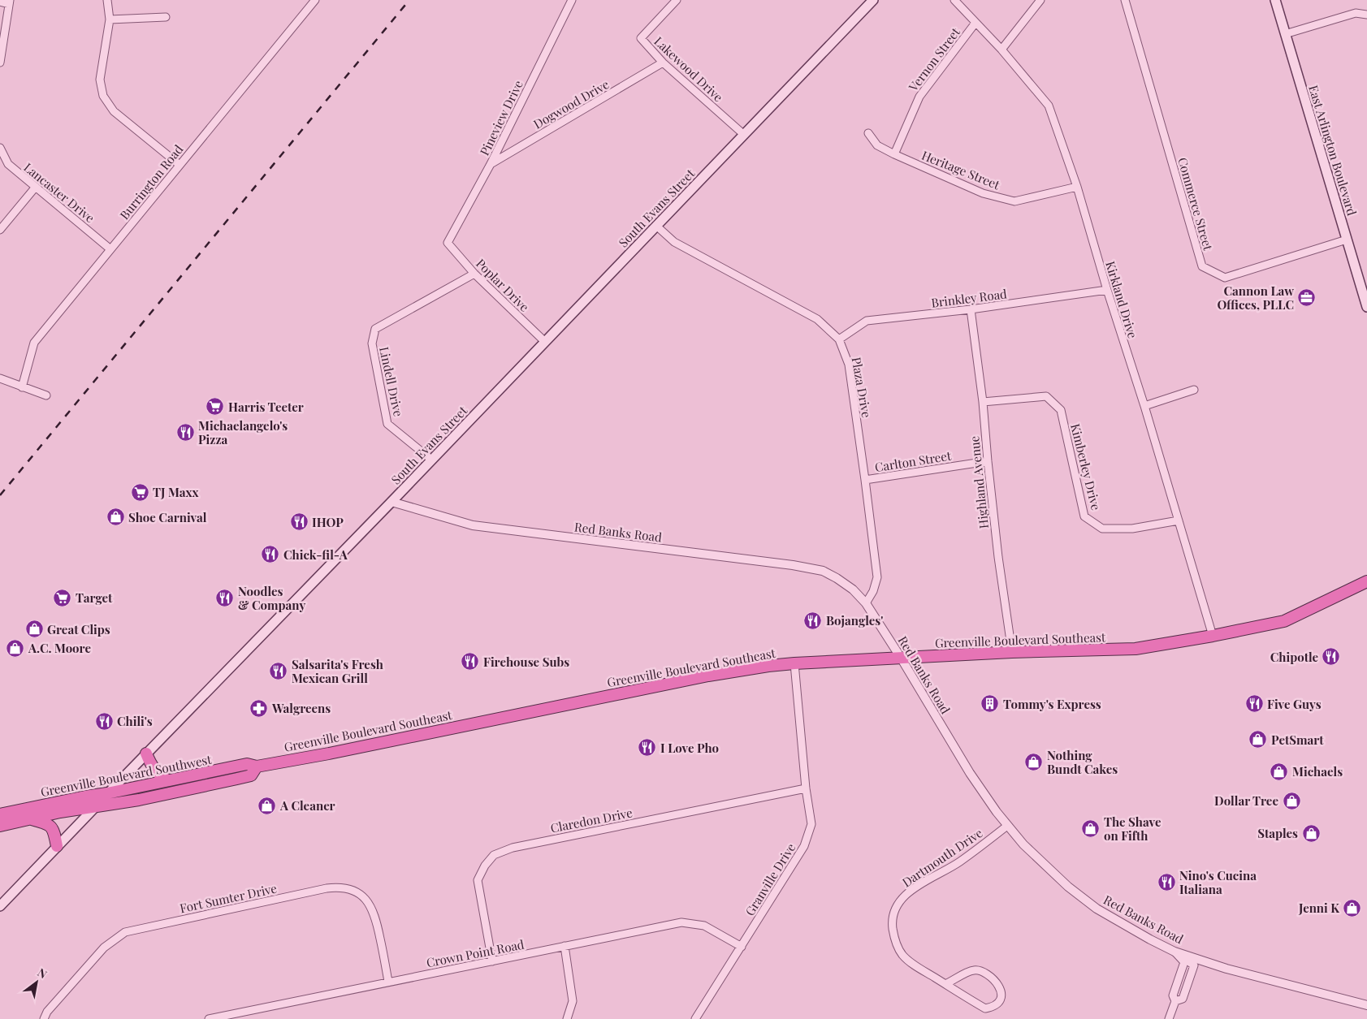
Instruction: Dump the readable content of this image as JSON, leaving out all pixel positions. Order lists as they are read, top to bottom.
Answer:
{
  "streets": {
    "highway": ["Greenville Boulevard Southeast", "Greenville Boulevard Southwest"],
    "main road": ["East Arlington Boulevard", "South Evans Street"],
    "street": [
      "Vernon Street",
      "Lakewood Drive",
      "Dogwood Drive",
      "Pineview Drive",
      "Heritage Street",
      "Burrington Road",
      "Lancaster Drive",
      "Commerce Street",
      "Poplar Drive",
      "Brinkley Road",
      "Kirkland Drive",
      "Lindell Drive",
      "Plaza Drive",
      "Carlton Street",
      "Kimberley Drive",
      "Highland Avenue",
      "Red Banks Road",
      "Claredon Drive",
      "Dartmouth Drive",
      "Granville Drive",
      "Fort Sumter Drive",
      "Crown Point Road"
    ]
  },
  "crossings": [
    ["Vernon Street", "Heritage Street"],
    ["Vernon Street", "Kirkland Drive"],
    ["Lakewood Drive", "Dogwood Drive"],
    ["Lakewood Drive", "South Evans Street"],
    ["Dogwood Drive", "Pineview Drive"],
    ["Pineview Drive", "Poplar Drive"],
    ["East Arlington Boulevard", "Commerce Street"],
    ["Heritage Street", "Kirkland Drive"],
    ["Burrington Road", "Lancaster Drive"],
    ["South Evans Street", "Poplar Drive"],
    ["South Evans Street", "Lindell Drive"],
    ["South Evans Street", "Plaza Drive"],
    ["South Evans Street", "Red Banks Road"],
    ["South Evans Street", "Greenville Boulevard Southeast"],
    ["South Evans Street", "Greenville Boulevard Southwest"],
    ["Poplar Drive", "Lindell Drive"],
    ["Brinkley Road", "Kirkland Drive"],
    ["Brinkley Road", "Plaza Drive"],
    ["Brinkley Road", "Highland Avenue"],
    ["Kirkland Drive", "Kimberley Drive"],
    ["Kirkland Drive", "Greenville Boulevard Southeast"],
    ["Plaza Drive", "Carlton Street"],
    ["Plaza Drive", "Red Banks Road"],
    ["Carlton Street", "Highland Avenue"],
    ["Kimberley Drive", "Highland Avenue"],
    ["Highland Avenue", "Greenville Boulevard Southeast"],
    ["Red Banks Road", "Greenville Boulevard Southeast"],
    ["Red Banks Road", "Dartmouth Drive"],
    ["Greenville Boulevard Southeast", "Greenville Boulevard Southwest"],
    ["Greenville Boulevard Southeast", "Granville Drive"],
    ["Claredon Drive", "Granville Drive"],
    ["Claredon Drive", "Crown Point Road"],
    ["Granville Drive", "Crown Point Road"],
    ["Fort Sumter Drive", "Crown Point Road"]
  ],
  "places": {
    "office": ["Cannon Law Offices, PLLC"],
    "supermarket": ["Harris Teeter", "TJ Maxx", "Target"],
    "restaurant": [
      "Michaelangelo's Pizza",
      "IHOP",
      "Chick-fil-A",
      "Noodles & Company",
      "Bojangles'",
      "Chipotle",
      "Firehouse Subs",
      "Salsarita's Fresh Mexican Grill",
      "Five Guys",
      "Chili's",
      "I Love Pho",
      "Nino's Cucina Italiana"
    ],
    "shop": [
      "Shoe Carnival",
      "Great Clips",
      "A.C. Moore",
      "PetSmart",
      "Nothing Bundt Cakes",
      "Michaels",
      "Dollar Tree",
      "A Cleaner",
      "The Shave on Fifth",
      "Staples",
      "Jenni K"
    ],
    "building": ["Tommy's Express"],
    "pharmacy": ["Walgreens"]
  },
  "north": "top right"
}
